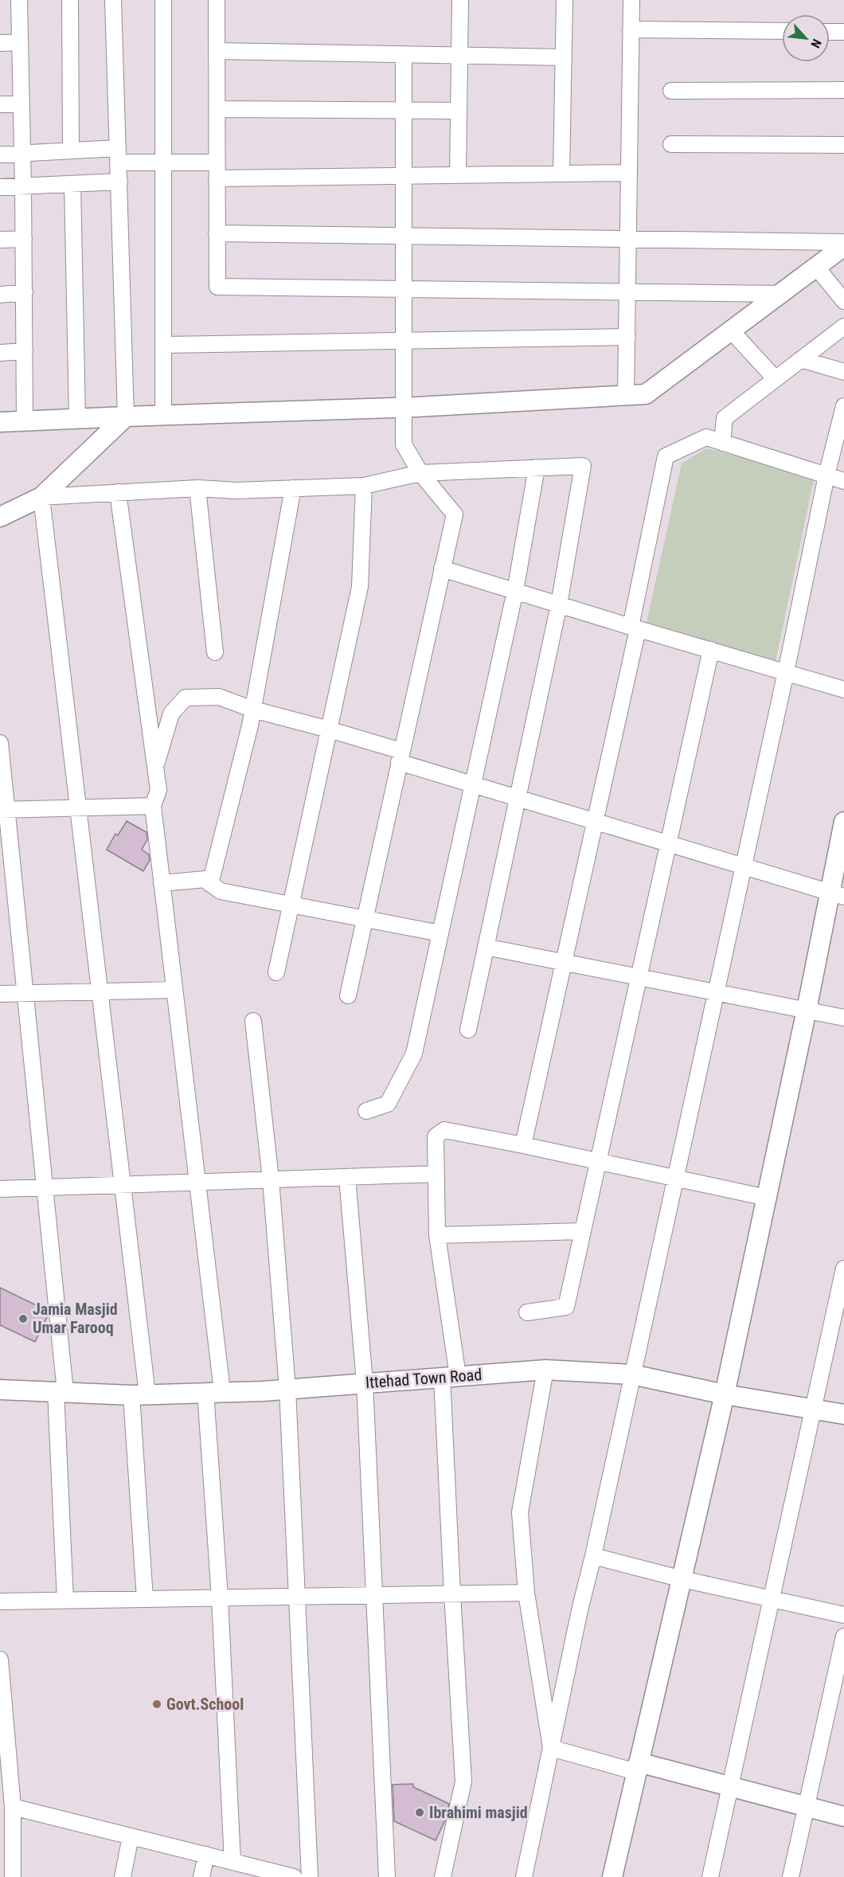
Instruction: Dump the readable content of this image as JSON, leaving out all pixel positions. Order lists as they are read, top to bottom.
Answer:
{
  "streets": {
    "street": ["Ittehad Town Road"]
  },
  "places": ["Jamia Masjid Umar Farooq", "Govt.School", "Ibrahimi masjid"],
  "north": "bottom right"
}
